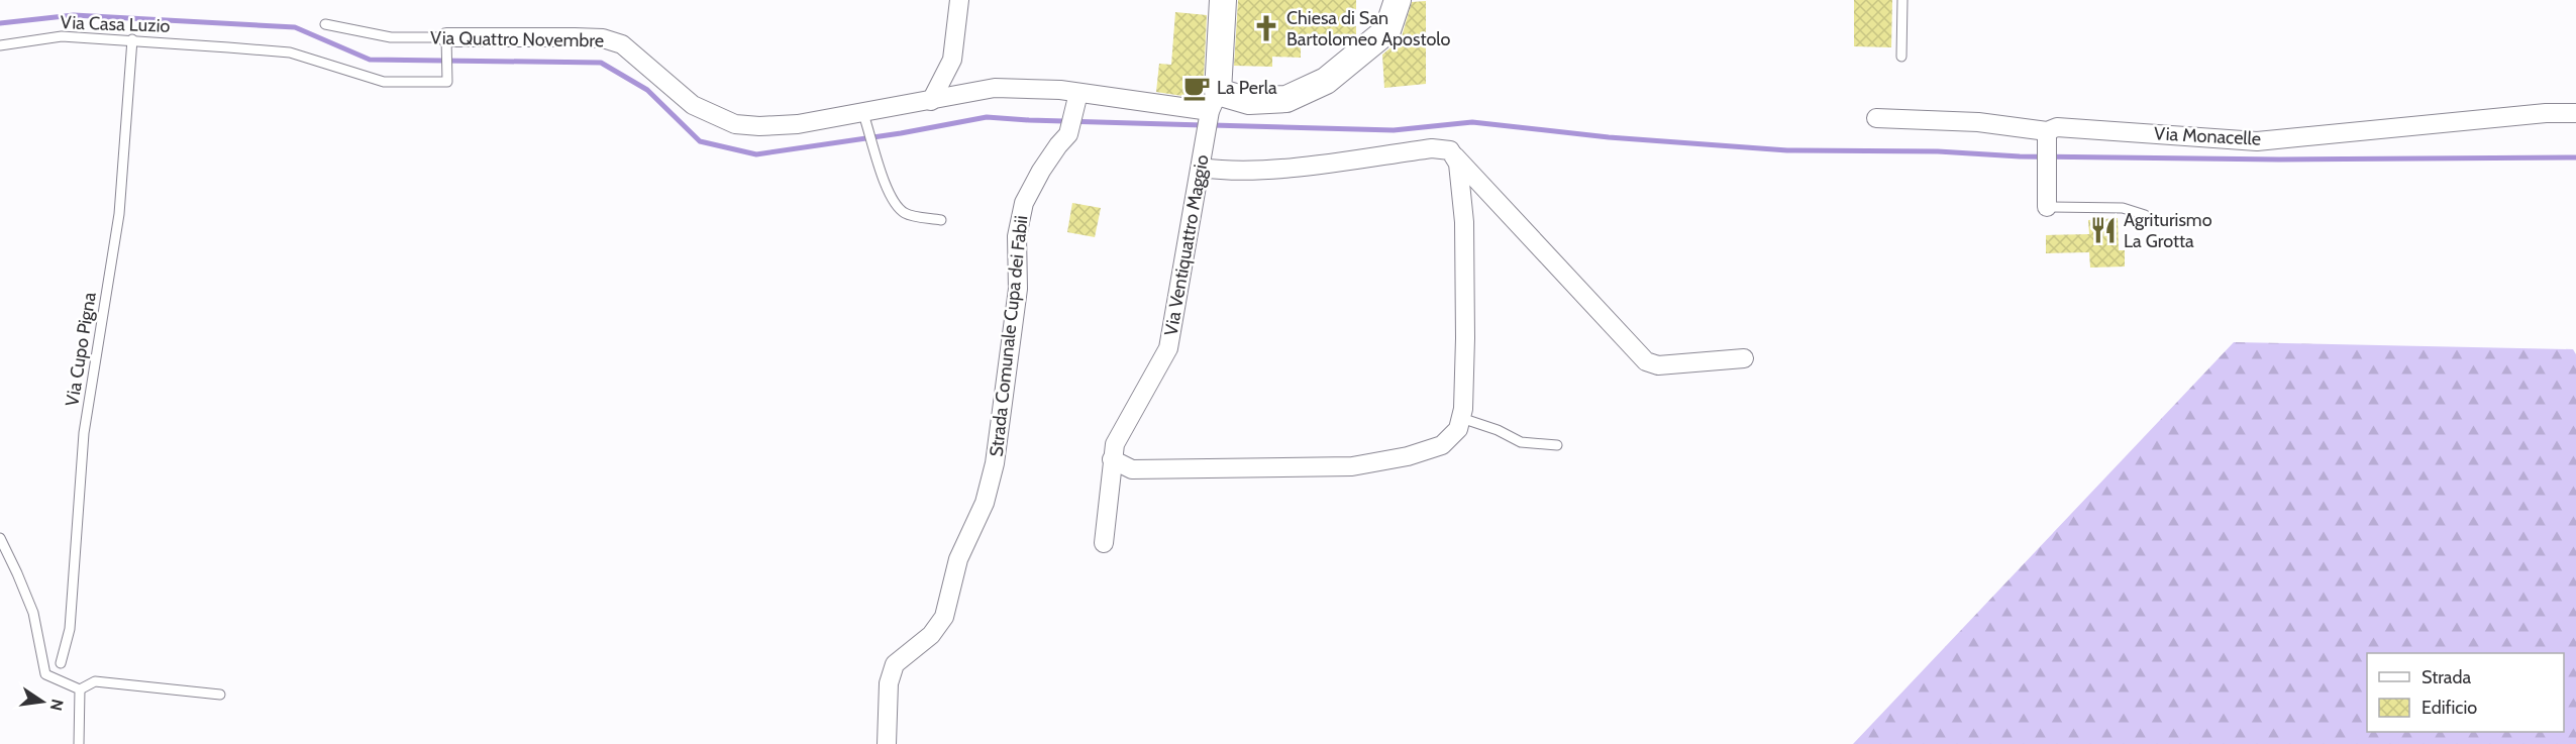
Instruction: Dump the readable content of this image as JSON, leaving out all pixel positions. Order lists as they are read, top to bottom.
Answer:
{
  "streets": {
    "street": [
      "Via Quattro Novembre",
      "Via Monacelle",
      "Via Ventiquattro Maggio",
      "Strada Comunale Cupa dei Fabii"
    ],
    "lane": ["Via Casa Luzio", "Via Cupo Pigna"]
  },
  "crossings": [
    ["Via Casa Luzio", "Via Quattro Novembre"],
    ["Via Casa Luzio", "Via Cupo Pigna"],
    ["Via Quattro Novembre", "Via Ventiquattro Maggio"],
    ["Via Quattro Novembre", "Strada Comunale Cupa dei Fabii"]
  ],
  "places": {
    "church": ["Chiesa di San Bartolomeo Apostolo"],
    "cafe": ["La Perla"],
    "restaurant": ["Agriturismo La Grotta"]
  },
  "legend": ["Strada", "Edificio"],
  "north": "right"
}
